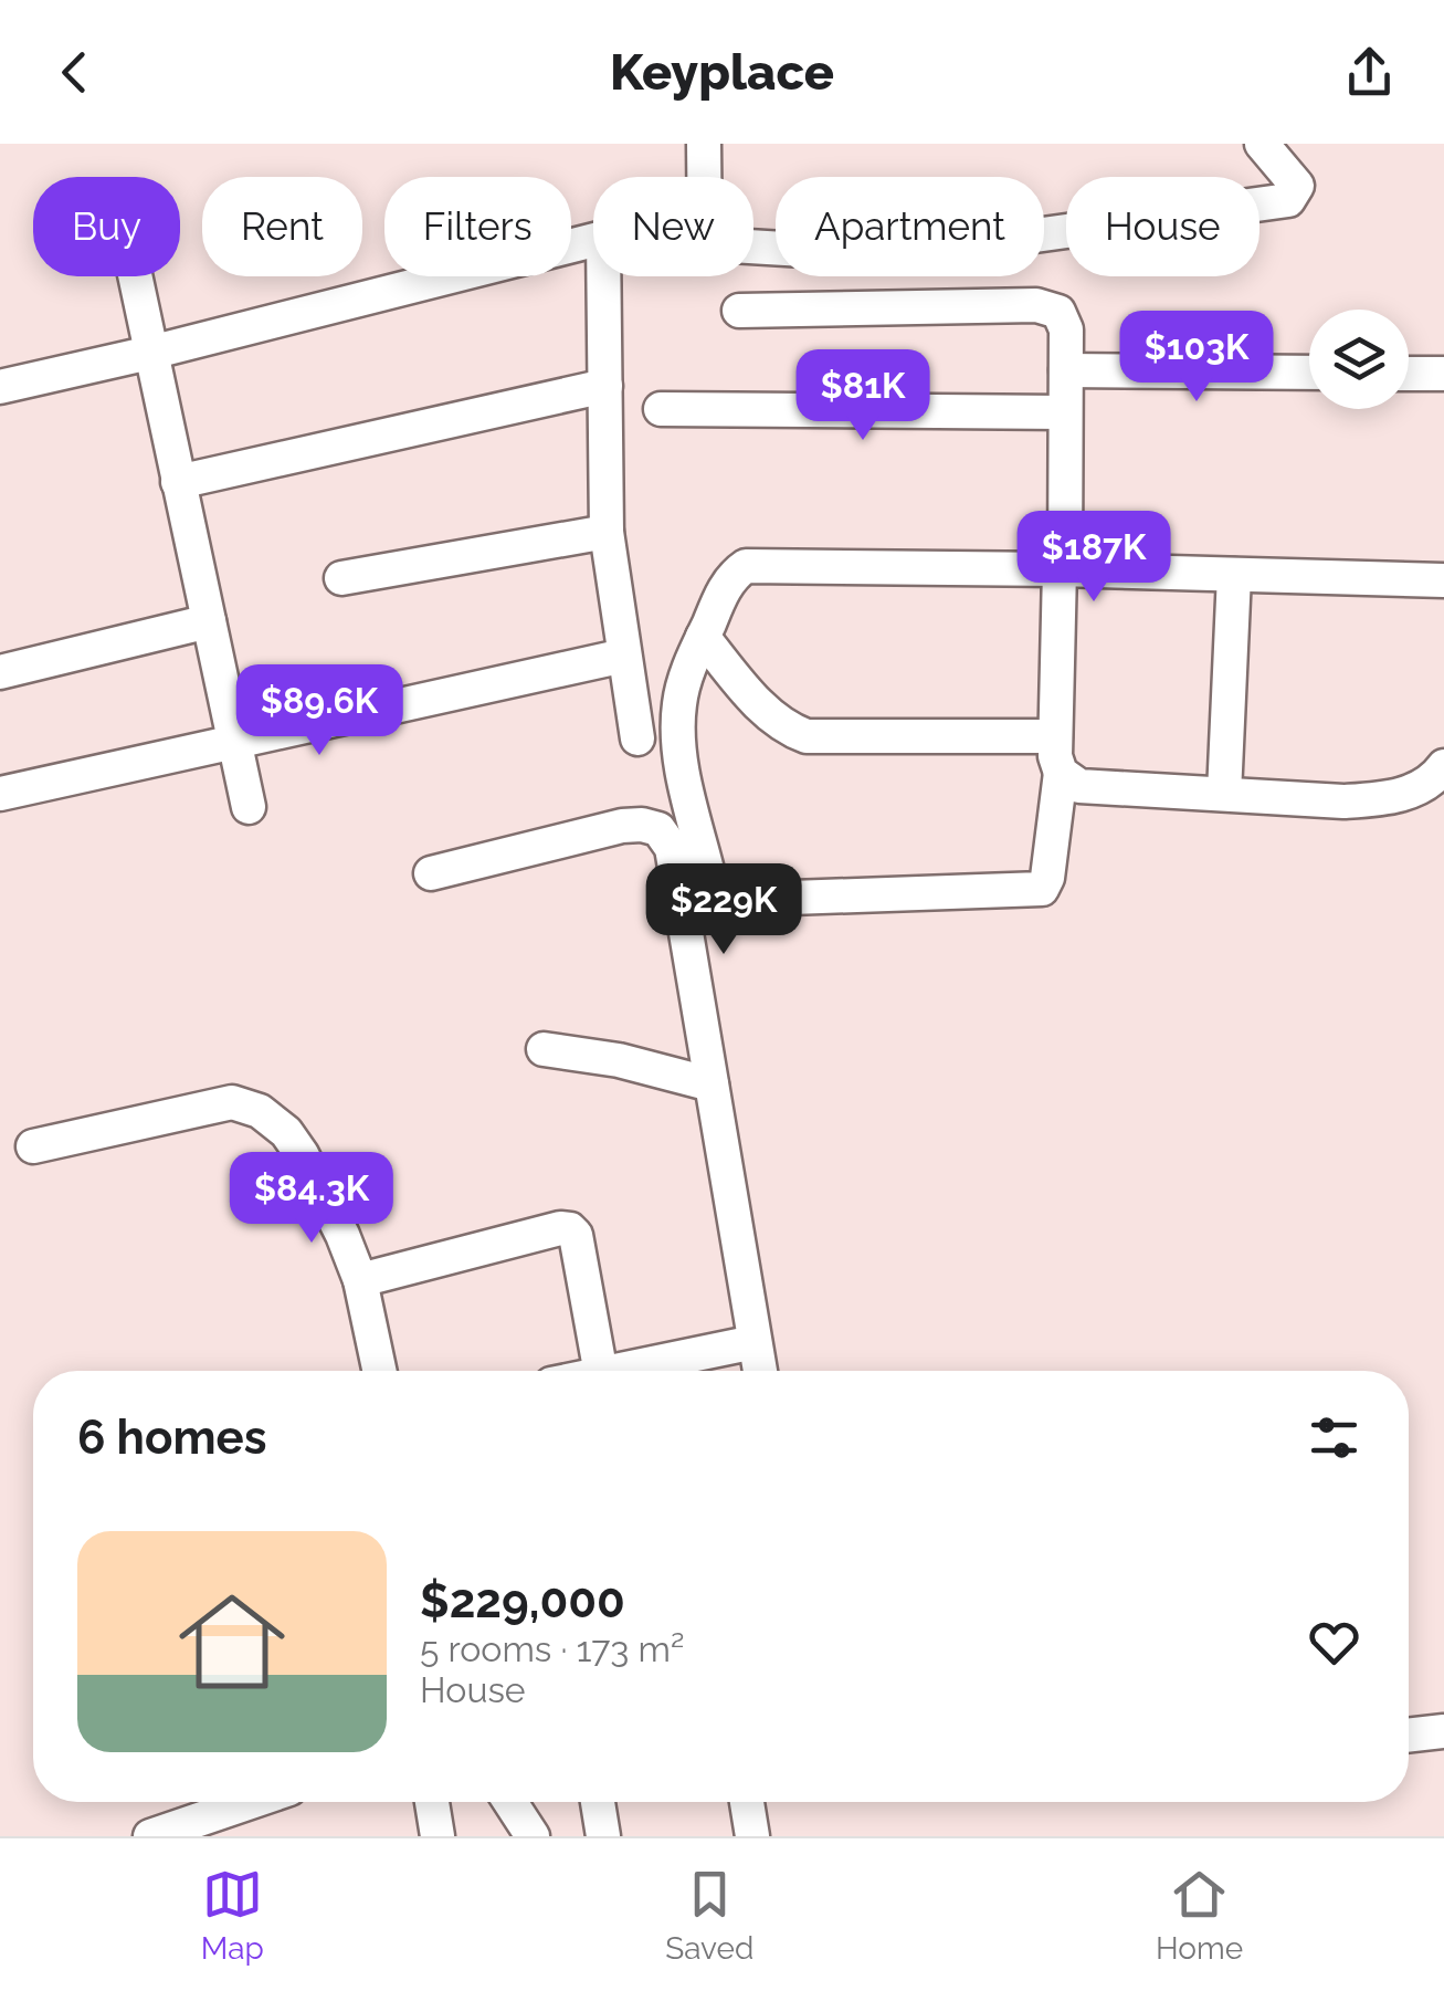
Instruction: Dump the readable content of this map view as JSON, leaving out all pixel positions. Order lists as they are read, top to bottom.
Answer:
{
  "page": {
    "header": "Keyplace",
    "chip": [
      "Buy",
      "Rent",
      "Filters",
      "New",
      "Apartment",
      "House"
    ],
    "price": [
      "$103K",
      "$81K",
      "$187K",
      "$89.6K",
      "$229K",
      "$84.3K"
    ],
    "heading": "6 homes",
    "list": [
      {
        "name": "$229,000",
        "note": "5 rooms · 173 m² · House"
      }
    ],
    "tabs": ["Map", "Saved", "Home"]
  }
}
